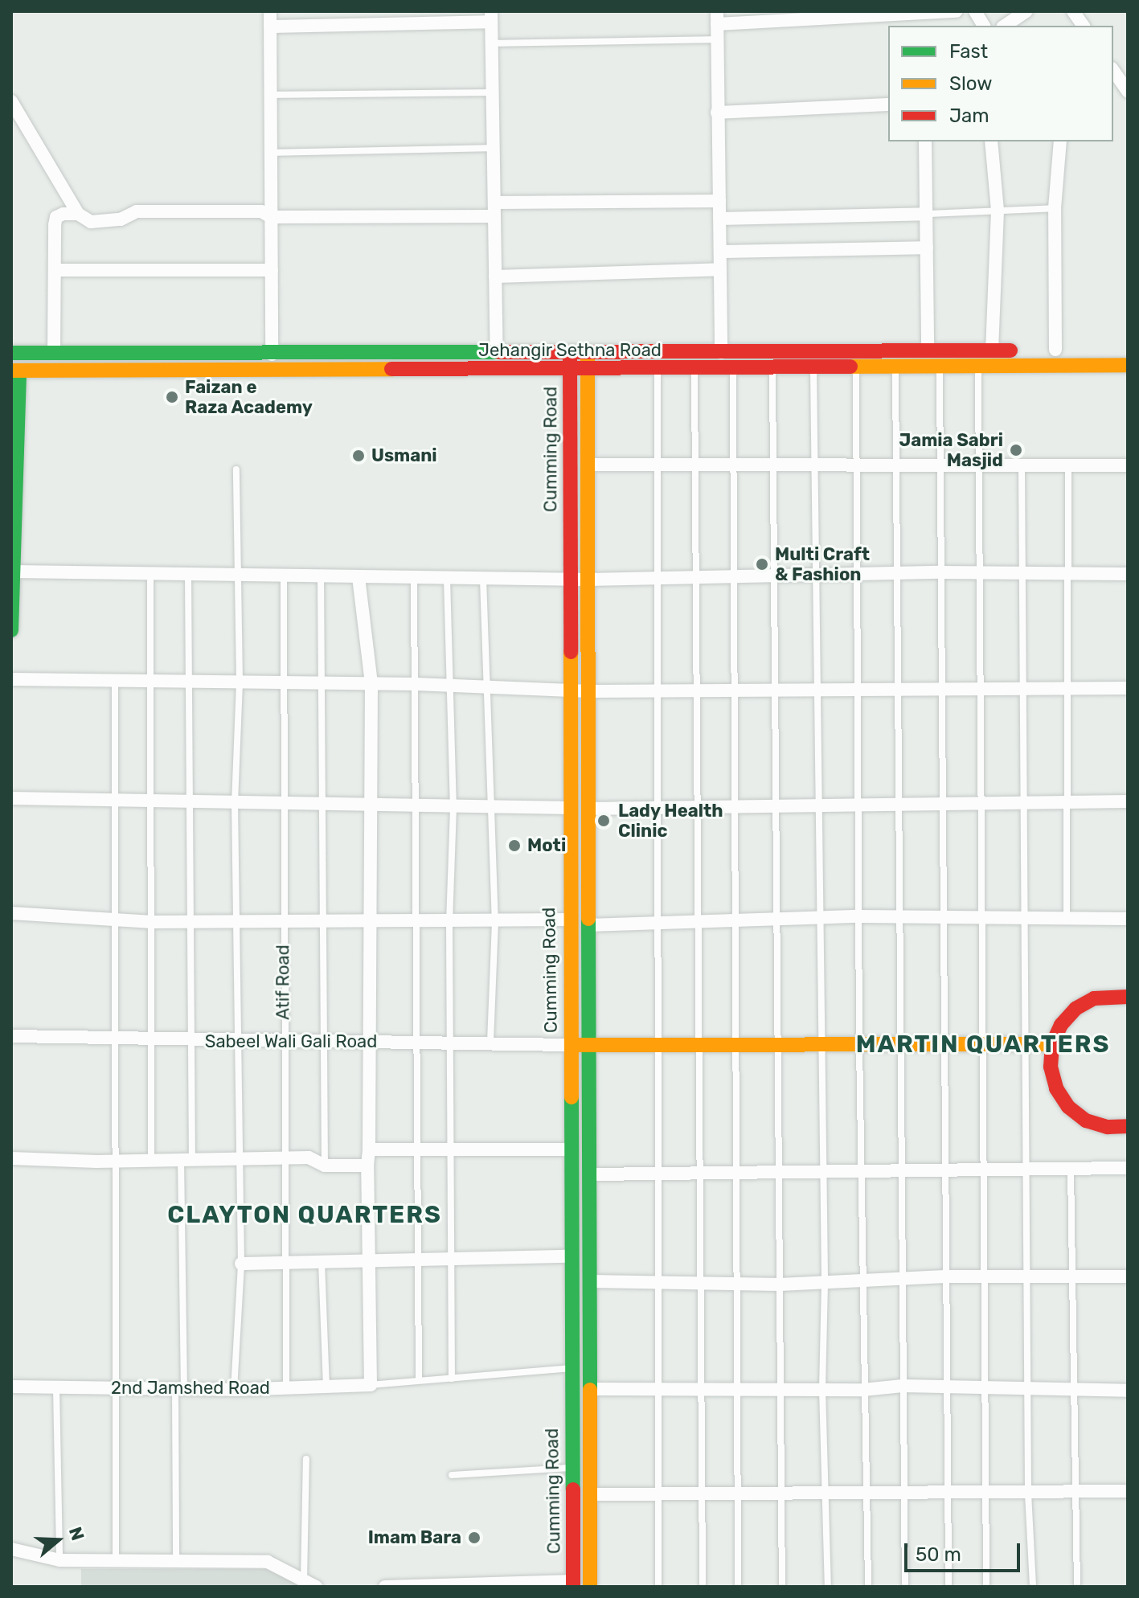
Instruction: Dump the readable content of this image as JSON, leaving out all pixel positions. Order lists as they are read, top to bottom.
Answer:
{
  "streets": {
    "main road": ["Jehangir Sethna Road", "Cumming Road"],
    "street": ["Sabeel Wali Gali Road", "2nd Jamshed Road"],
    "lane": ["Atif Road"]
  },
  "crossings": [
    ["Jehangir Sethna Road", "Cumming Road"],
    ["Cumming Road", "Sabeel Wali Gali Road"],
    ["Atif Road", "Sabeel Wali Gali Road"],
    ["Atif Road", "2nd Jamshed Road"]
  ],
  "districts": ["MARTIN QUARTERS", "CLAYTON QUARTERS"],
  "places": [
    "Faizan e Raza Academy",
    "Jamia Sabri Masjid",
    "Usmani",
    "Multi Craft & Fashion",
    "Lady Health Clinic",
    "Moti",
    "Imam Bara"
  ],
  "legend": ["Fast", "Slow", "Jam"],
  "scale_bar": "50 m",
  "north": "right"
}
